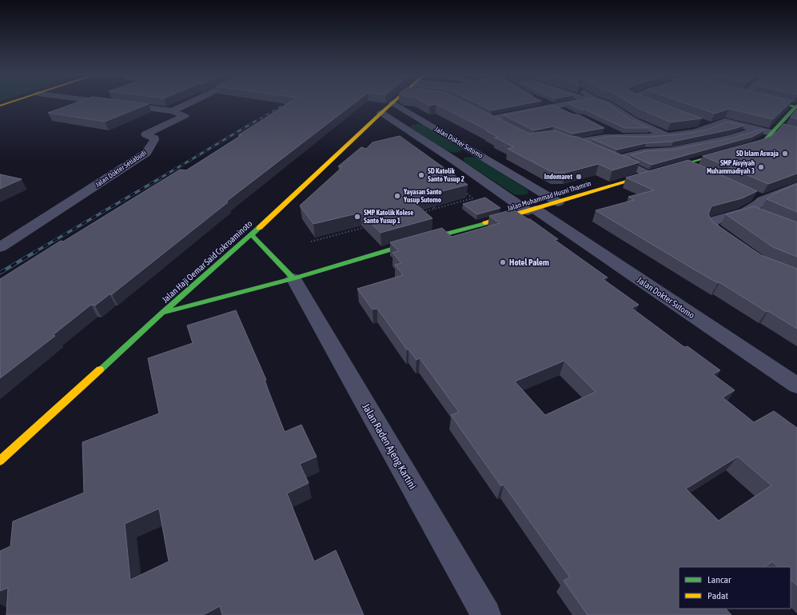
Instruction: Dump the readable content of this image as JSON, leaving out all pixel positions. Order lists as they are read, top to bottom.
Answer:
{
  "streets": {
    "main road": ["Jalan Muhammad Husni Thamrin", "Jalan Haji Oemar Said Cokroaminoto"],
    "street": ["Jalan Dokter Sutomo", "Jalan Dokter Setiabudi", "Jalan Raden Ajeng Kartini"]
  },
  "crossings": [
    ["Jalan Dokter Sutomo", "Jalan Muhammad Husni Thamrin"],
    ["Jalan Dokter Sutomo", "Jalan Haji Oemar Said Cokroaminoto"],
    ["Jalan Muhammad Husni Thamrin", "Jalan Haji Oemar Said Cokroaminoto"],
    ["Jalan Muhammad Husni Thamrin", "Jalan Raden Ajeng Kartini"]
  ],
  "places": [
    "SD Islam Aswaja",
    "SMP Aisyiyah Muhammadiyah 3",
    "SD Katolik Santo Yusup 2",
    "Indomaret",
    "Yayasan Santo Yusup Sutomo",
    "SMP Katolik Kolese Santo Yusup 1",
    "Hotel Palem"
  ],
  "legend": ["Lancar", "Padat"]
}
